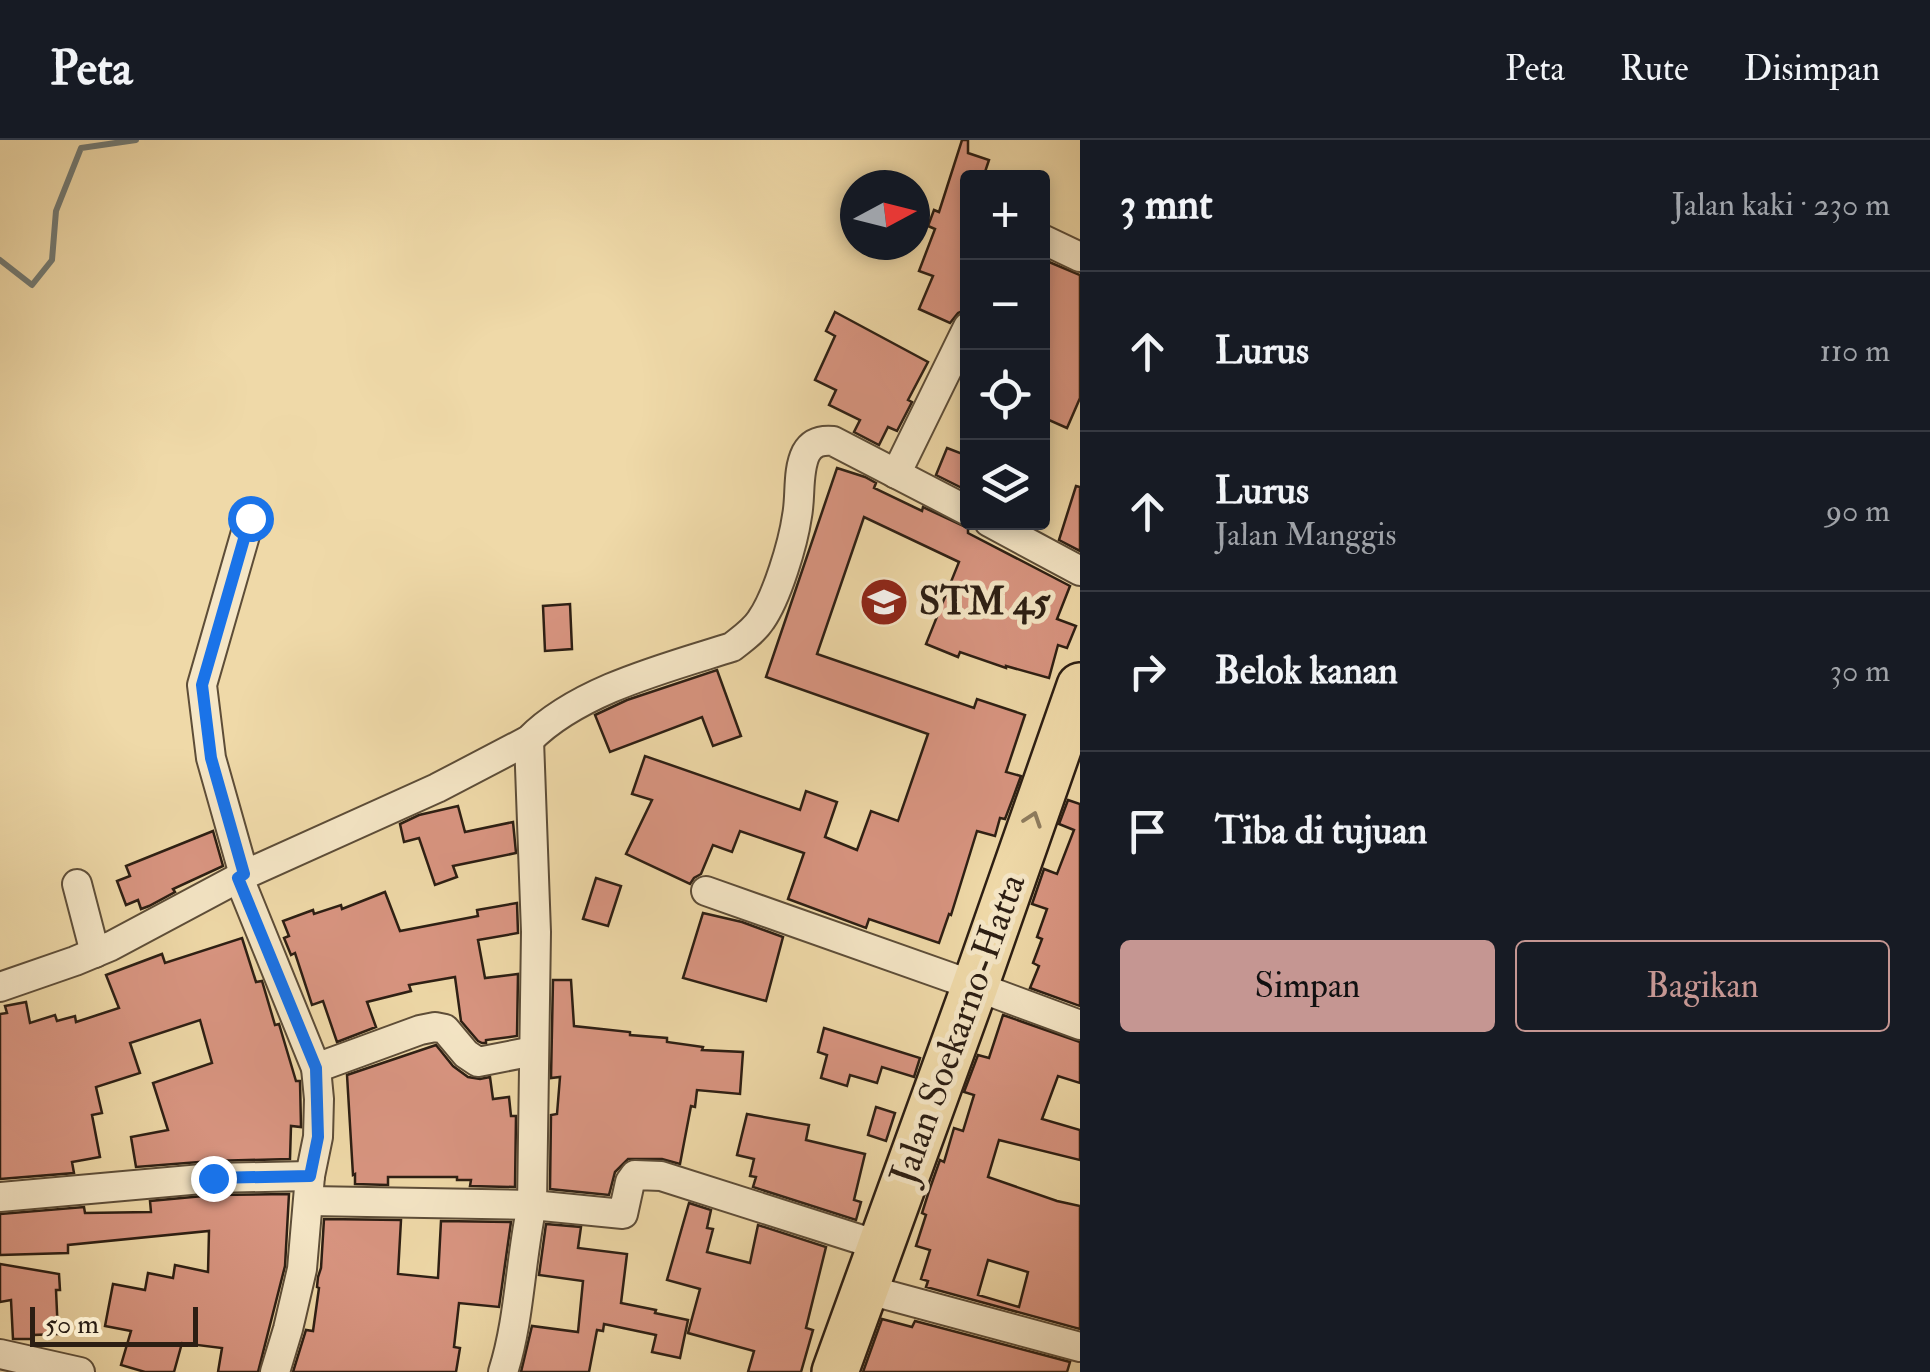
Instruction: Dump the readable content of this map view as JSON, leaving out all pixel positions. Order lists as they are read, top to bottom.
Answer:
{
  "streets": {
    "highway": ["Jalan Soekarno-Hatta"]
  },
  "one_way": ["Jalan Soekarno-Hatta"],
  "places": {
    "school or university": ["STM 45"]
  },
  "scale_bar": "50 m",
  "north": "right",
  "page": {
    "header": "Peta",
    "nav": ["Peta", "Rute", "Disimpan"],
    "heading": ["3 mnt", "Jalan kaki · 230 m"],
    "map_buttons": ["+", "−"],
    "list": [
      ["Lurus", "110 m"],
      ["Lurus", "Jalan Manggis", "90 m"],
      ["Belok kanan", "30 m"],
      "Tiba di tujuan"
    ],
    "buttons": ["Simpan", "Bagikan"],
    "scale": "50 m"
  }
}
